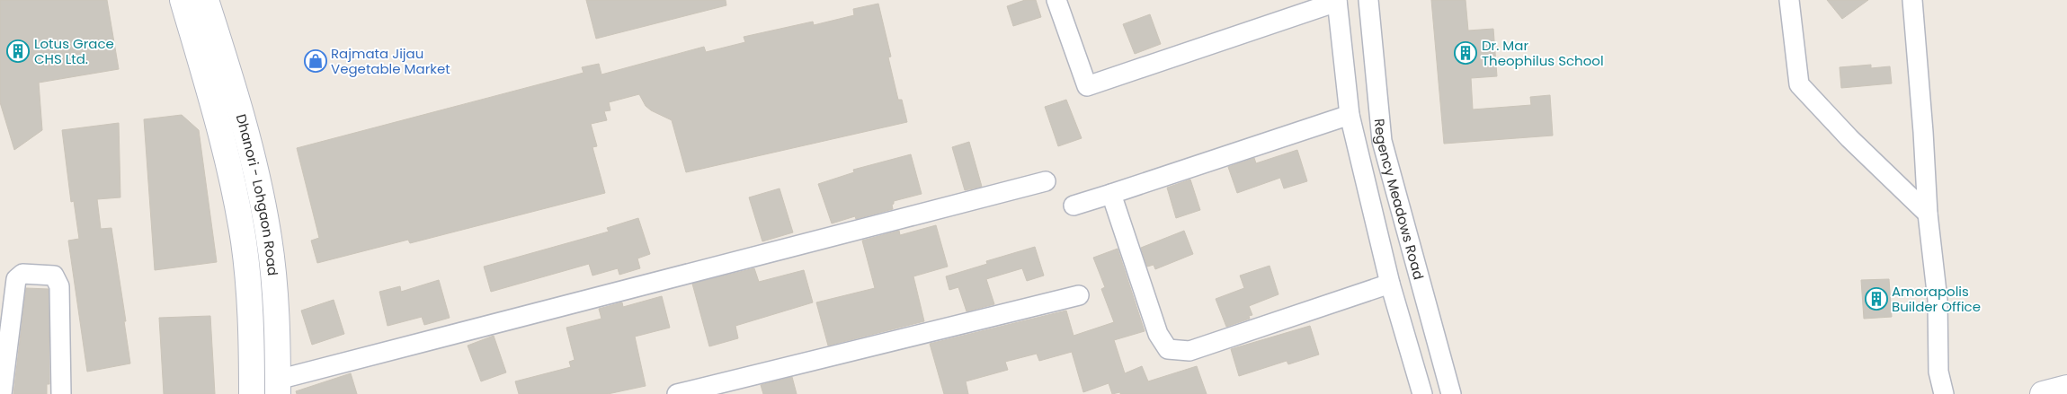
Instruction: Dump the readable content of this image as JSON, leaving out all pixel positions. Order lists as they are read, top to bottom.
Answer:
{
  "streets": {
    "main road": ["Dhanori - Lohgaon Road"],
    "street": ["Regency Meadows Road"]
  },
  "places": {
    "building": ["Lotus Grace CHS Ltd.", "Dr. Mar Theophilus School", "Amorapolis Builder Office"],
    "shop": ["Rajmata Jijau Vegetable Market"]
  }
}
